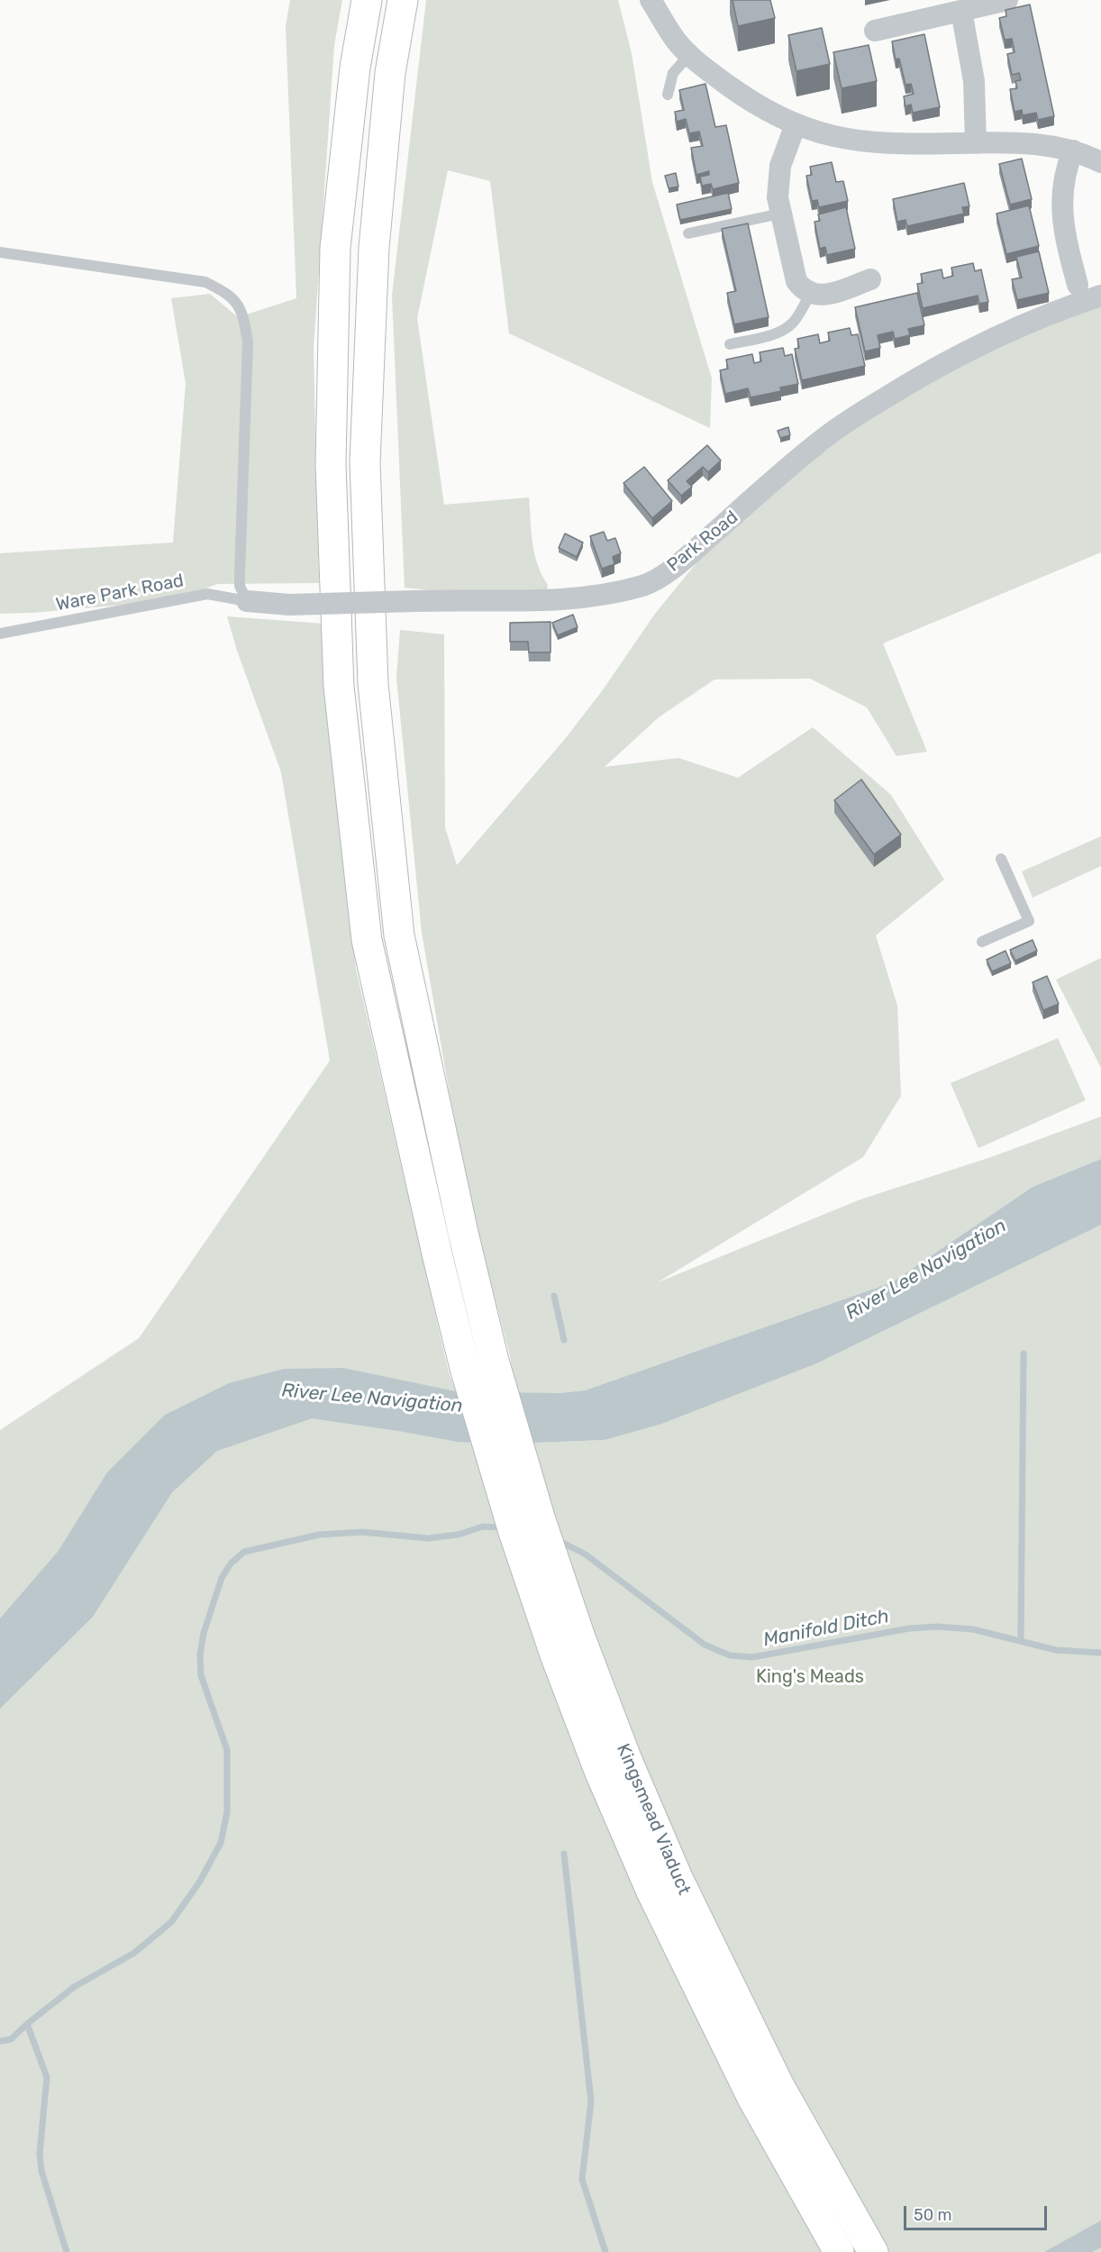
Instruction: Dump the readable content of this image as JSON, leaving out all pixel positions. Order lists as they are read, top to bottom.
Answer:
{
  "streets": {
    "highway": ["Kingsmead Viaduct"],
    "street": ["Park Road"],
    "lane": ["Ware Park Road"]
  },
  "crossings": [
    ["Park Road", "Ware Park Road"]
  ],
  "water": ["River Lee Navigation", "Manifold Ditch"],
  "parks": ["King's Meads"],
  "scale_bar": "50 m"
}
